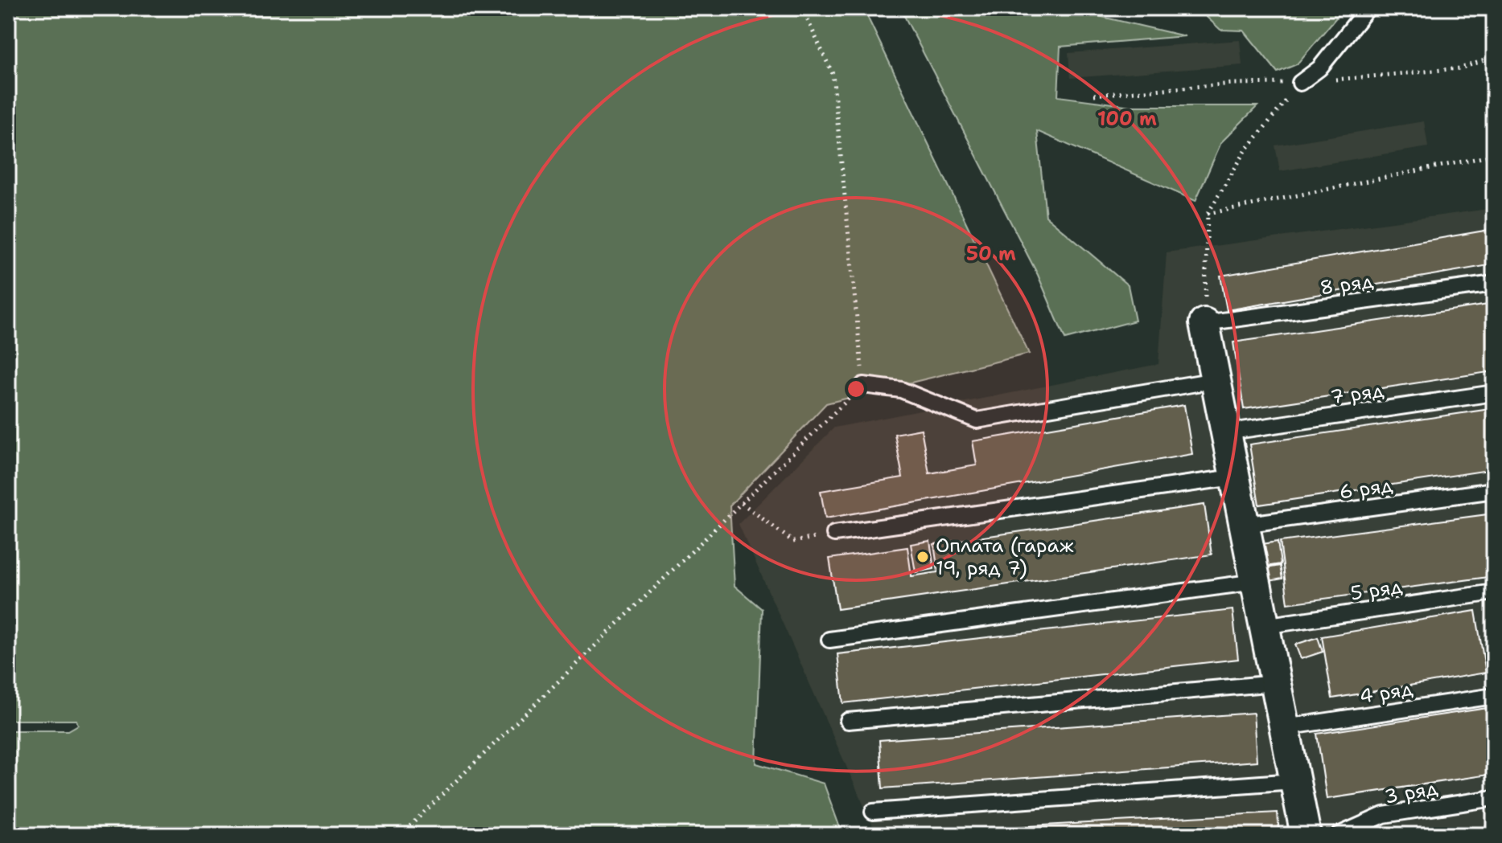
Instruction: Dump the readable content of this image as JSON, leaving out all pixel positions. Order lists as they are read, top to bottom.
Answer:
{
  "streets": {
    "lane": [
      "8 ряд",
      "7 ряд",
      "6 ряд",
      "5 ряд",
      "4 ряд",
      "3 ряд"
    ]
  },
  "places": ["Оплата (гараж 19, ряд 7)"],
  "rings": ["100 m", "50 m"]
}
